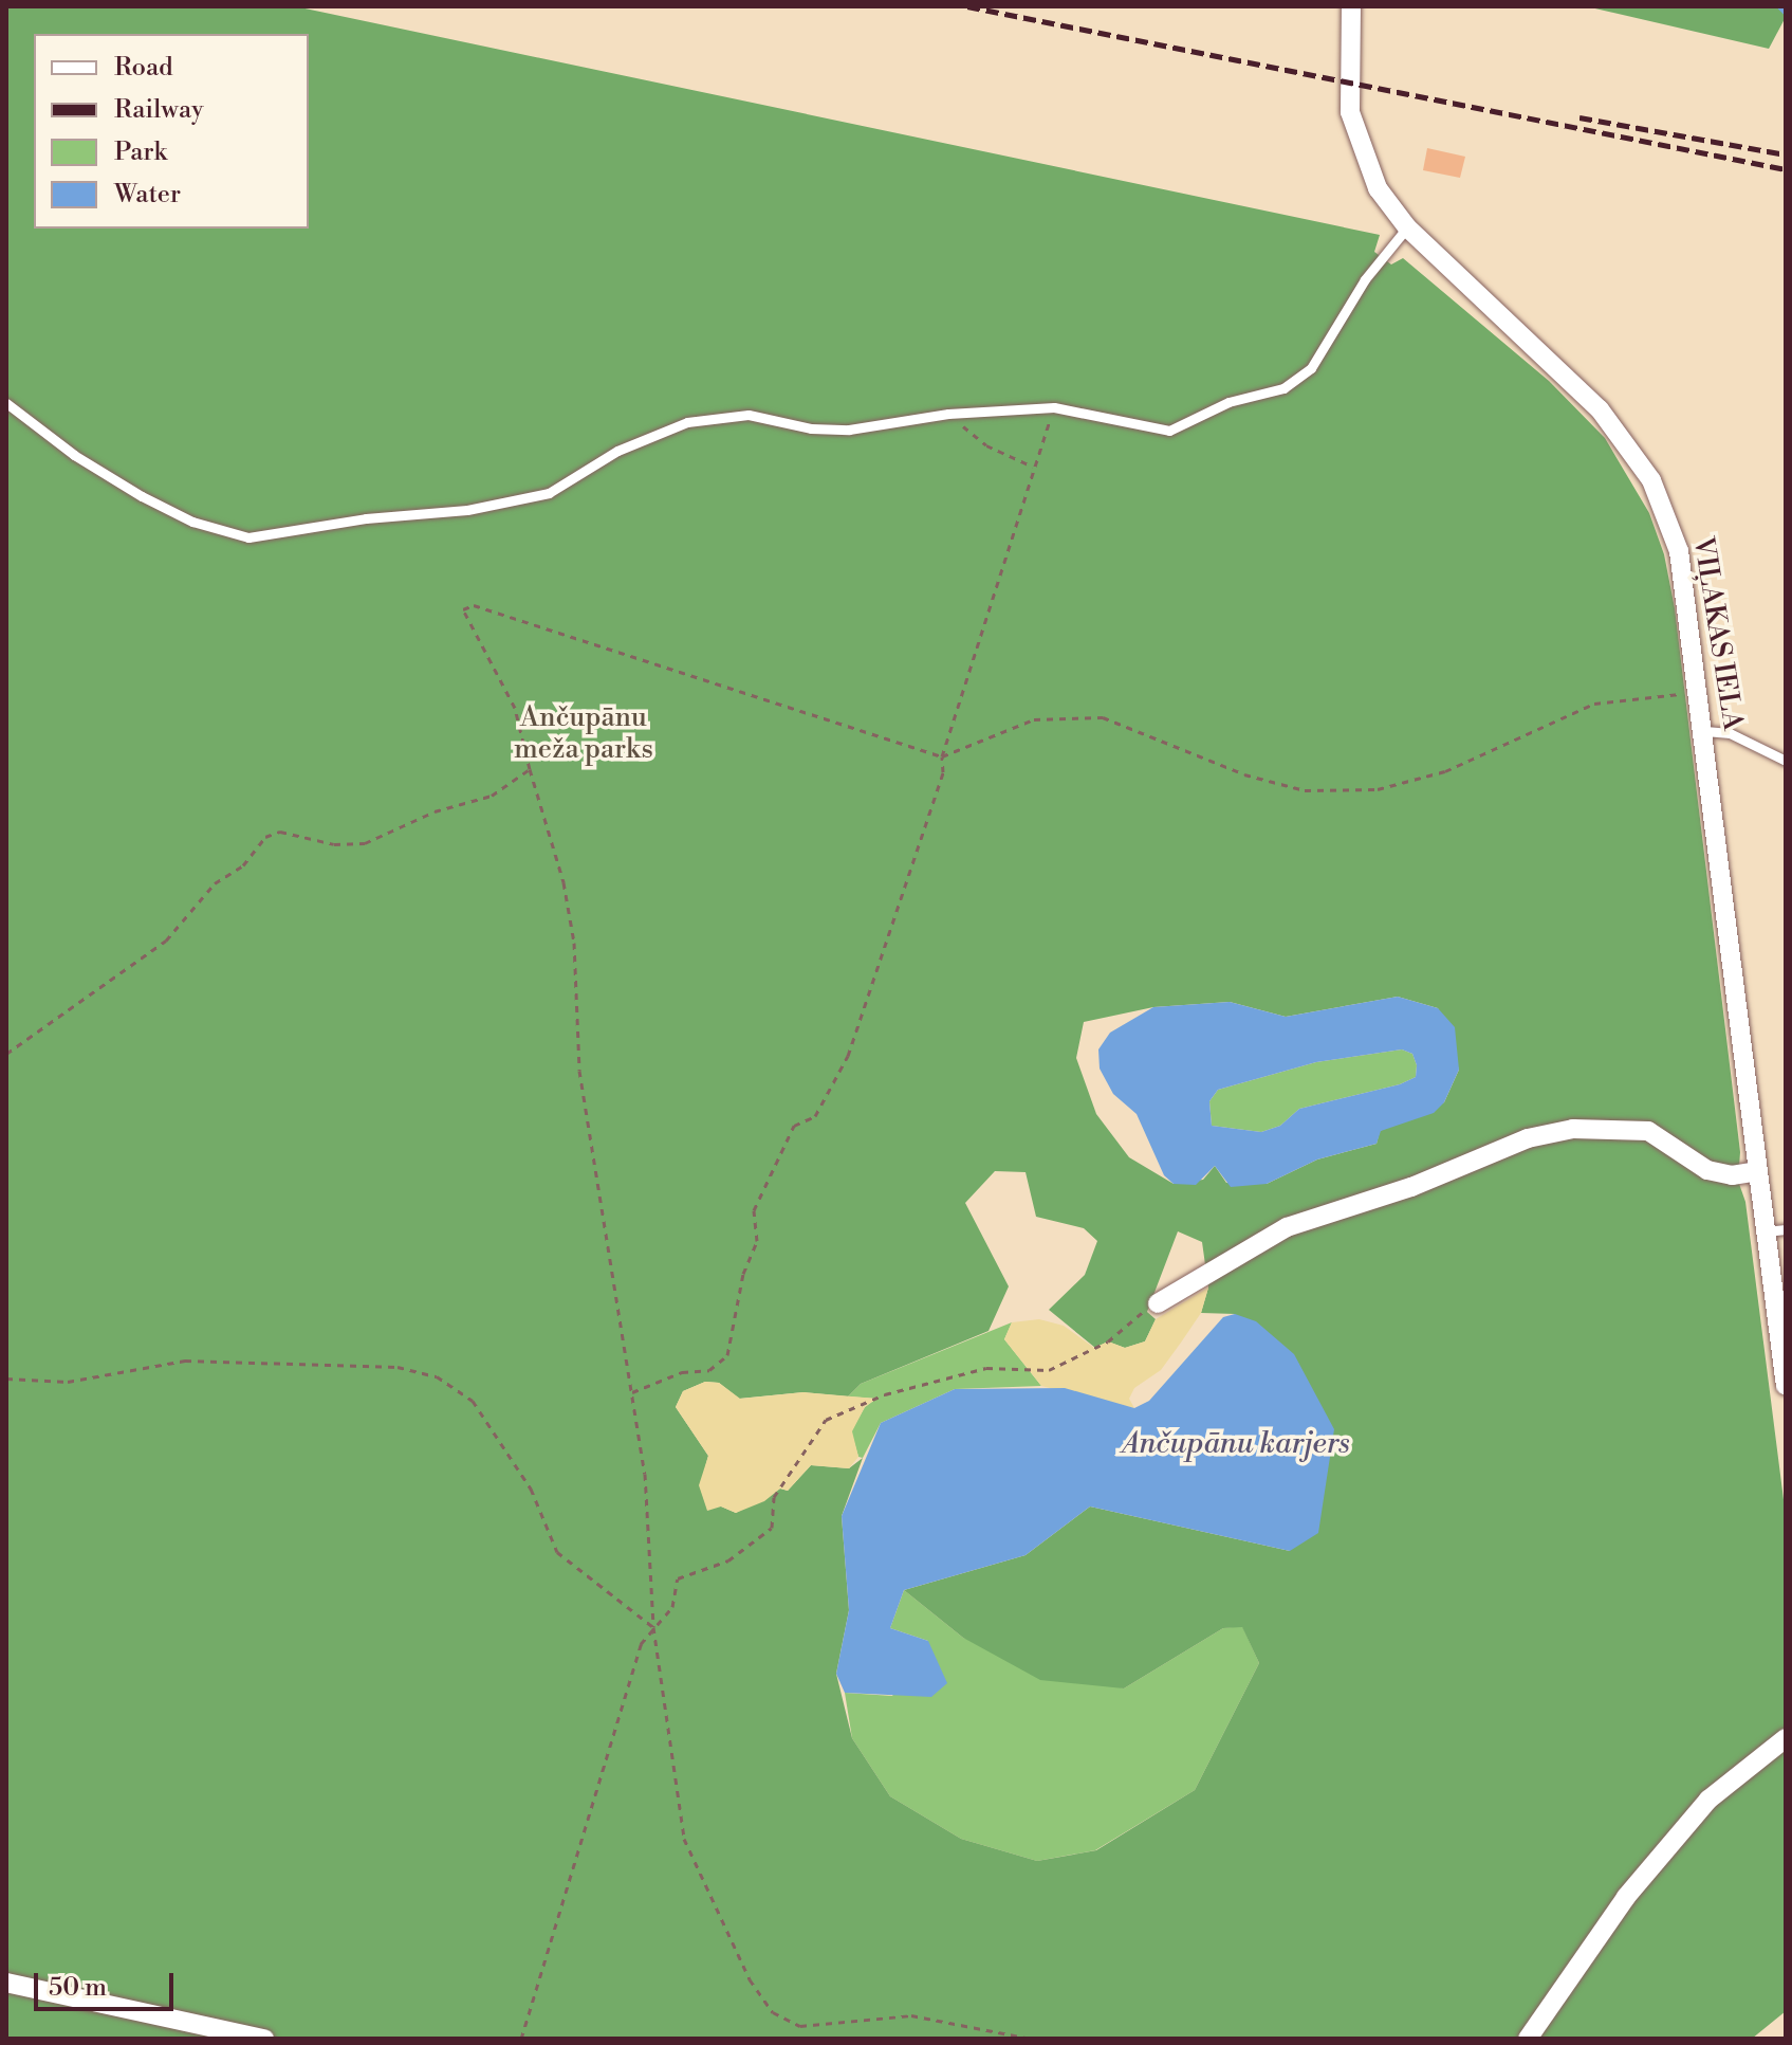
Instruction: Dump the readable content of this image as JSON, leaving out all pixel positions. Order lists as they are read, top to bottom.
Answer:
{
  "streets": {
    "street": ["VIĻAKAS IELA"]
  },
  "water": ["Ančupānu karjers"],
  "parks": ["Ančupānu meža parks"],
  "legend": [
    "Road",
    "Railway",
    "Park",
    "Water"
  ],
  "scale_bar": "50 m"
}
